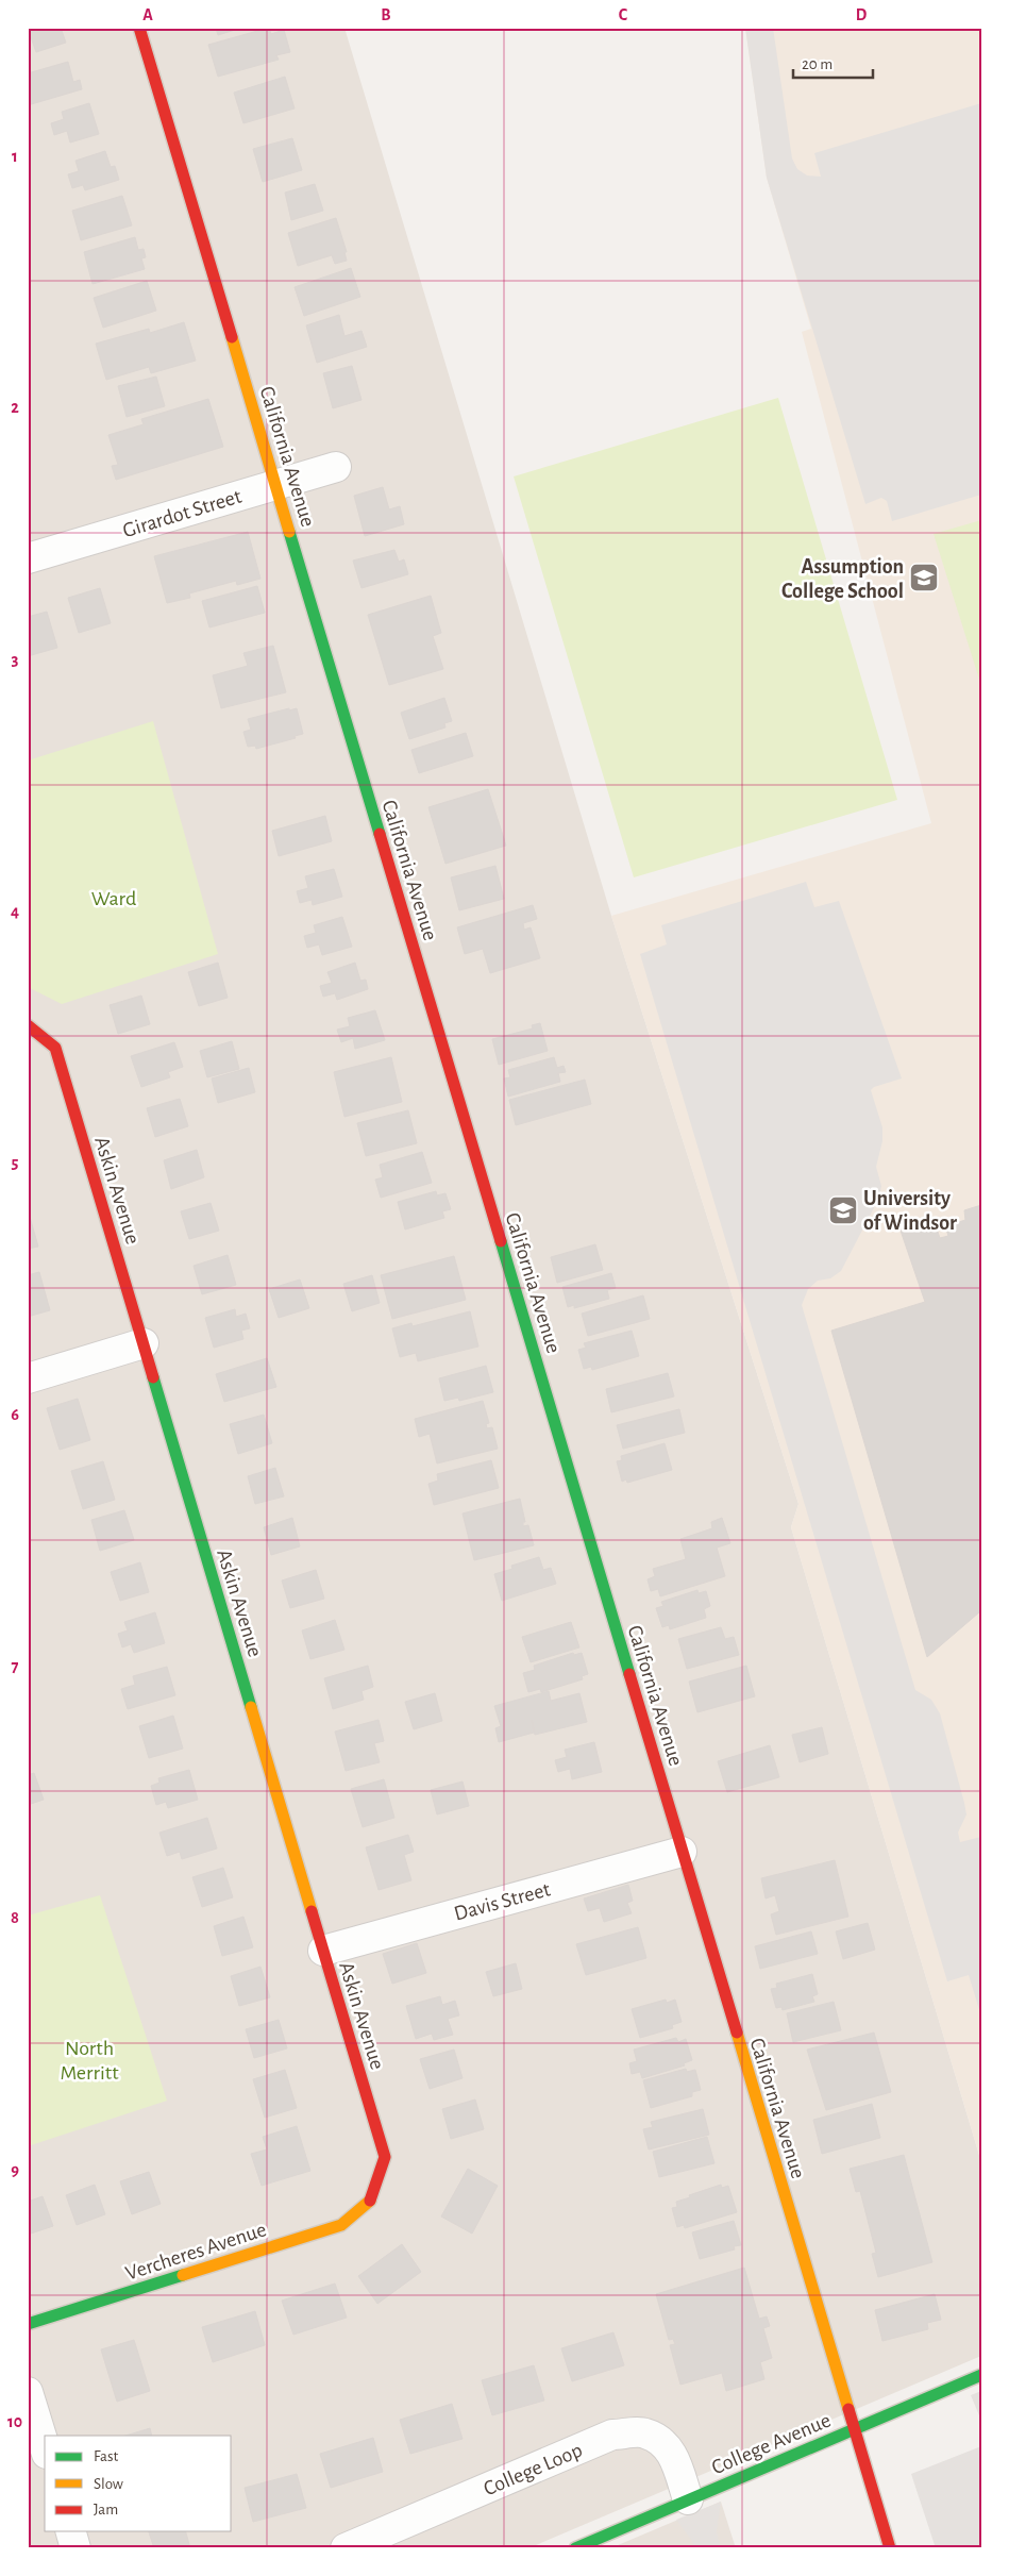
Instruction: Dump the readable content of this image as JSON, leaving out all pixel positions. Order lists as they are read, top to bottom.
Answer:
{
  "streets": {
    "street": [
      "California Avenue",
      "Girardot Street",
      "Askin Avenue",
      "Davis Street",
      "Vercheres Avenue",
      "College Avenue",
      "College Loop"
    ]
  },
  "crossings": [
    ["California Avenue", "Girardot Street"],
    ["California Avenue", "Davis Street"],
    ["California Avenue", "College Avenue"],
    ["Askin Avenue", "Davis Street"],
    ["Askin Avenue", "Vercheres Avenue"],
    ["College Avenue", "College Loop"]
  ],
  "parks": ["Ward", "North Merritt"],
  "places": {
    "school or university": ["Assumption College School", "University of Windsor"]
  },
  "legend": ["Fast", "Slow", "Jam"],
  "scale_bar": "20 m",
  "grid": {
    "columns": [
      "A",
      "B",
      "C",
      "D"
    ],
    "rows": [
      "1",
      "2",
      "3",
      "4",
      "5",
      "6",
      "7",
      "8",
      "9",
      "10"
    ]
  }
}
